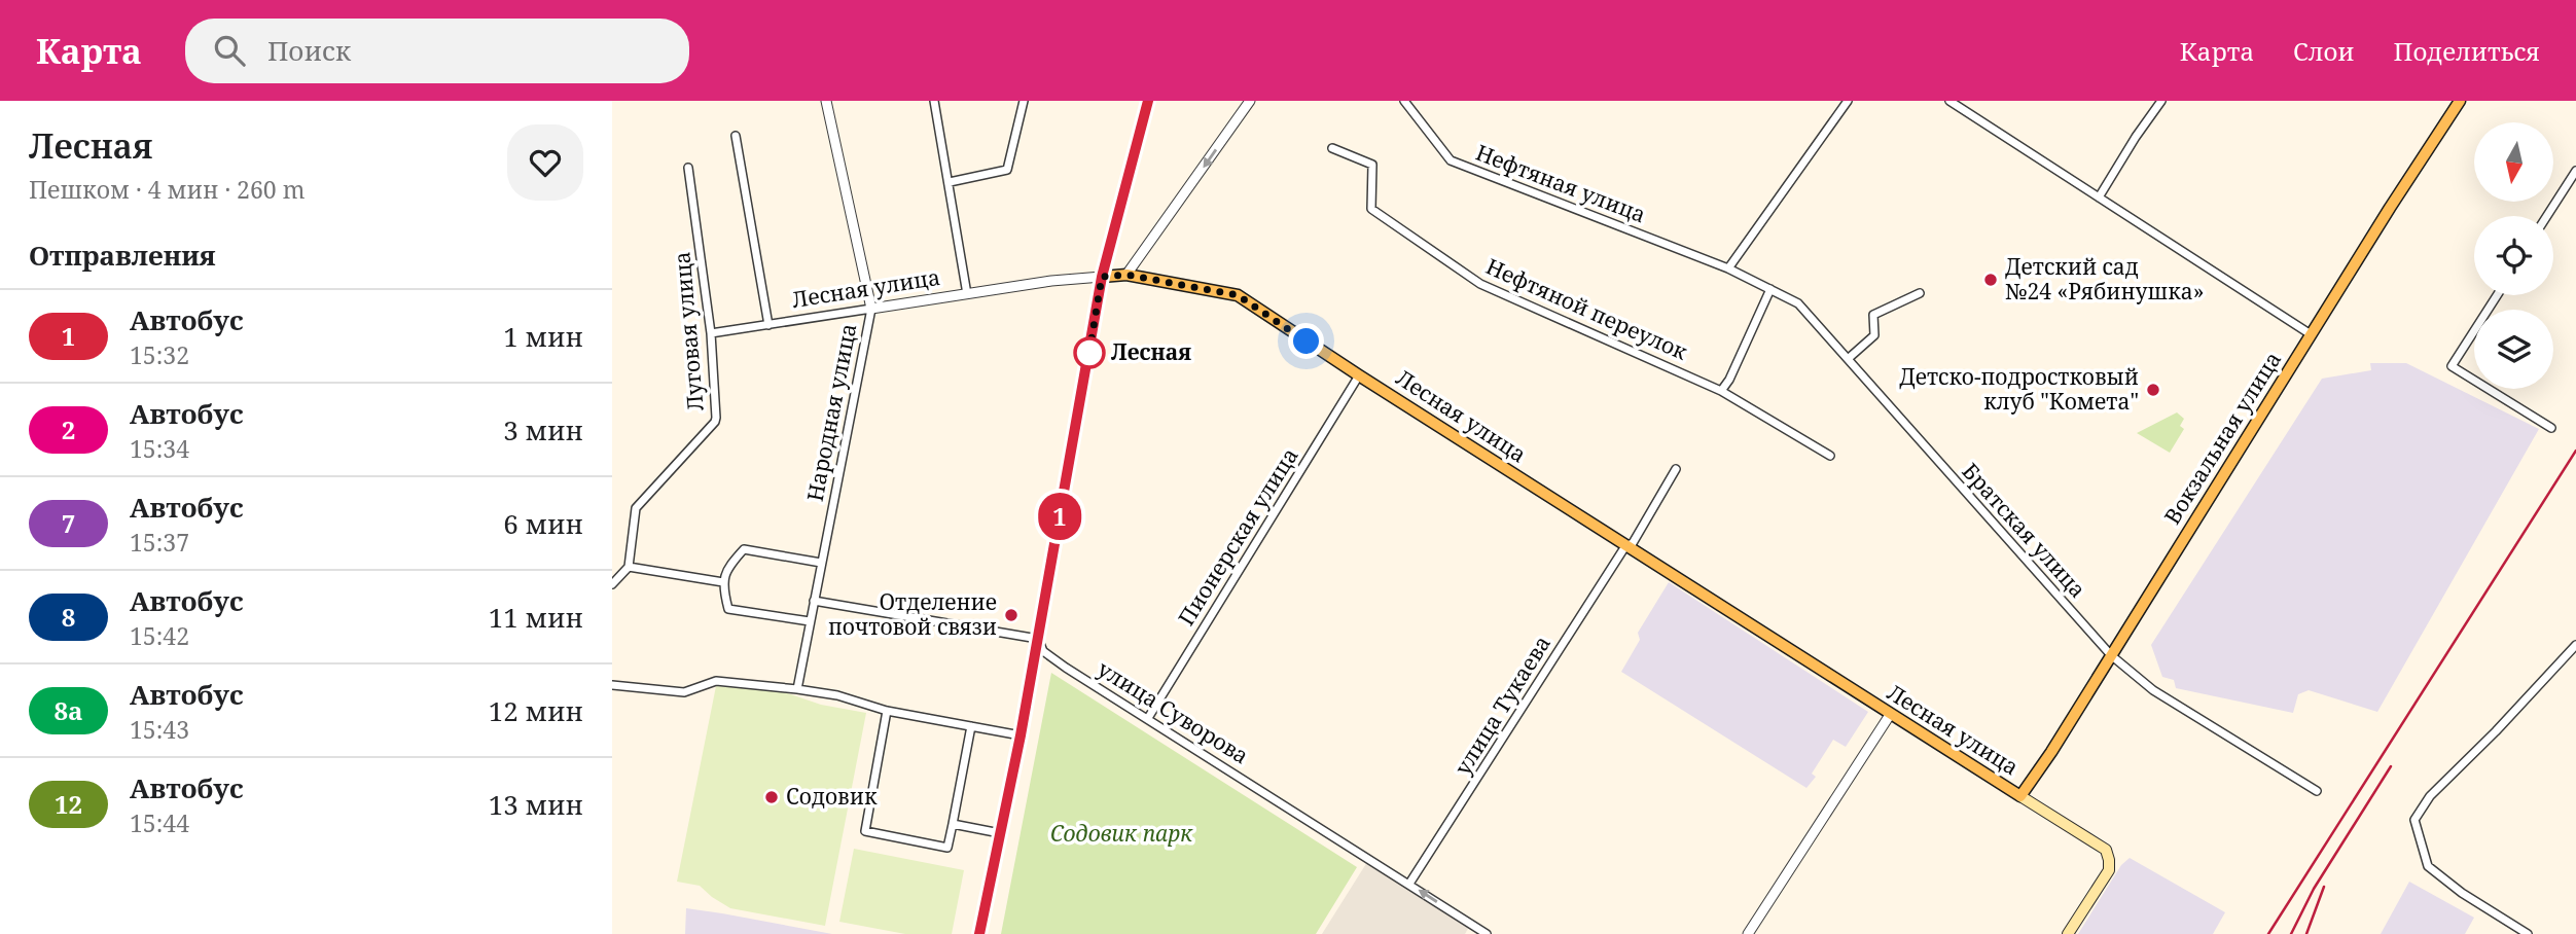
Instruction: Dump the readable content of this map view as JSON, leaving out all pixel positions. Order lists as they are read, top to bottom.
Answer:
{
  "streets": {
    "main road": ["Лесная улица", "Вокзальная улица"],
    "street": [
      "Нефтяная улица",
      "Нефтяной переулок",
      "Луговая улица",
      "Народная улица",
      "Братская улица",
      "Пионерская улица",
      "улица Тукаева",
      "улица Суворова"
    ]
  },
  "crossings": [
    ["Нефтяная улица", "Братская улица"],
    ["Лесная улица", "Луговая улица"],
    ["Лесная улица", "Народная улица"],
    ["Лесная улица", "Вокзальная улица"],
    ["Лесная улица", "Пионерская улица"],
    ["Лесная улица", "улица Тукаева"],
    ["Вокзальная улица", "Братская улица"],
    ["Пионерская улица", "улица Суворова"],
    ["улица Тукаева", "улица Суворова"]
  ],
  "parks": ["Содовик парк"],
  "places": [
    "Детский сад №24 «Рябинушка»",
    "Лесная",
    "Детско-подростковый клуб \"Комета\"",
    "Отделение почтовой связи",
    "Содовик"
  ],
  "lines": ["bus line 1"],
  "north": "bottom",
  "page": {
    "header": "Карта",
    "search": "Поиск",
    "nav": ["Карта", "Слои", "Поделиться"],
    "heading": [
      ["Лесная", "Пешком · 4 мин · 260 m"],
      "Отправления"
    ],
    "on_map": "1",
    "list": [
      {
        "mark": "1",
        "name": "Автобус",
        "note": "15:32",
        "value": "1 мин"
      },
      {
        "mark": "2",
        "name": "Автобус",
        "note": "15:34",
        "value": "3 мин"
      },
      {
        "mark": "7",
        "name": "Автобус",
        "note": "15:37",
        "value": "6 мин"
      },
      {
        "mark": "8",
        "name": "Автобус",
        "note": "15:42",
        "value": "11 мин"
      },
      {
        "mark": "8а",
        "name": "Автобус",
        "note": "15:43",
        "value": "12 мин"
      },
      {
        "mark": "12",
        "name": "Автобус",
        "note": "15:44",
        "value": "13 мин"
      }
    ]
  }
}
